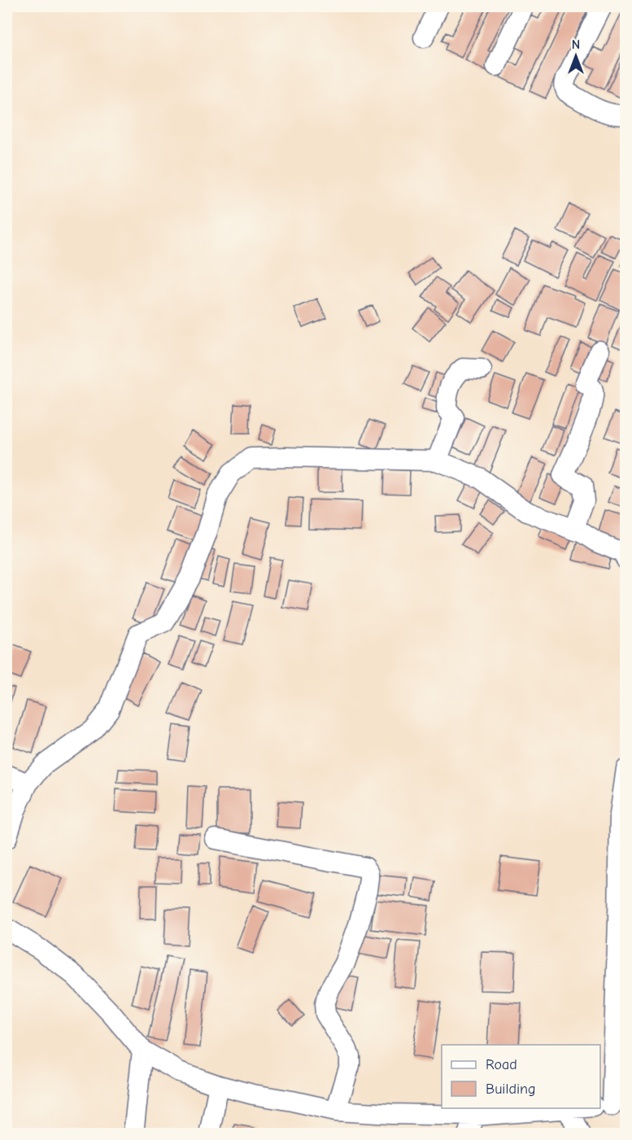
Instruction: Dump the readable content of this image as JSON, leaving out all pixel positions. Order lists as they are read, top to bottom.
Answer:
{
  "legend": ["Road", "Building"],
  "north": "top"
}
